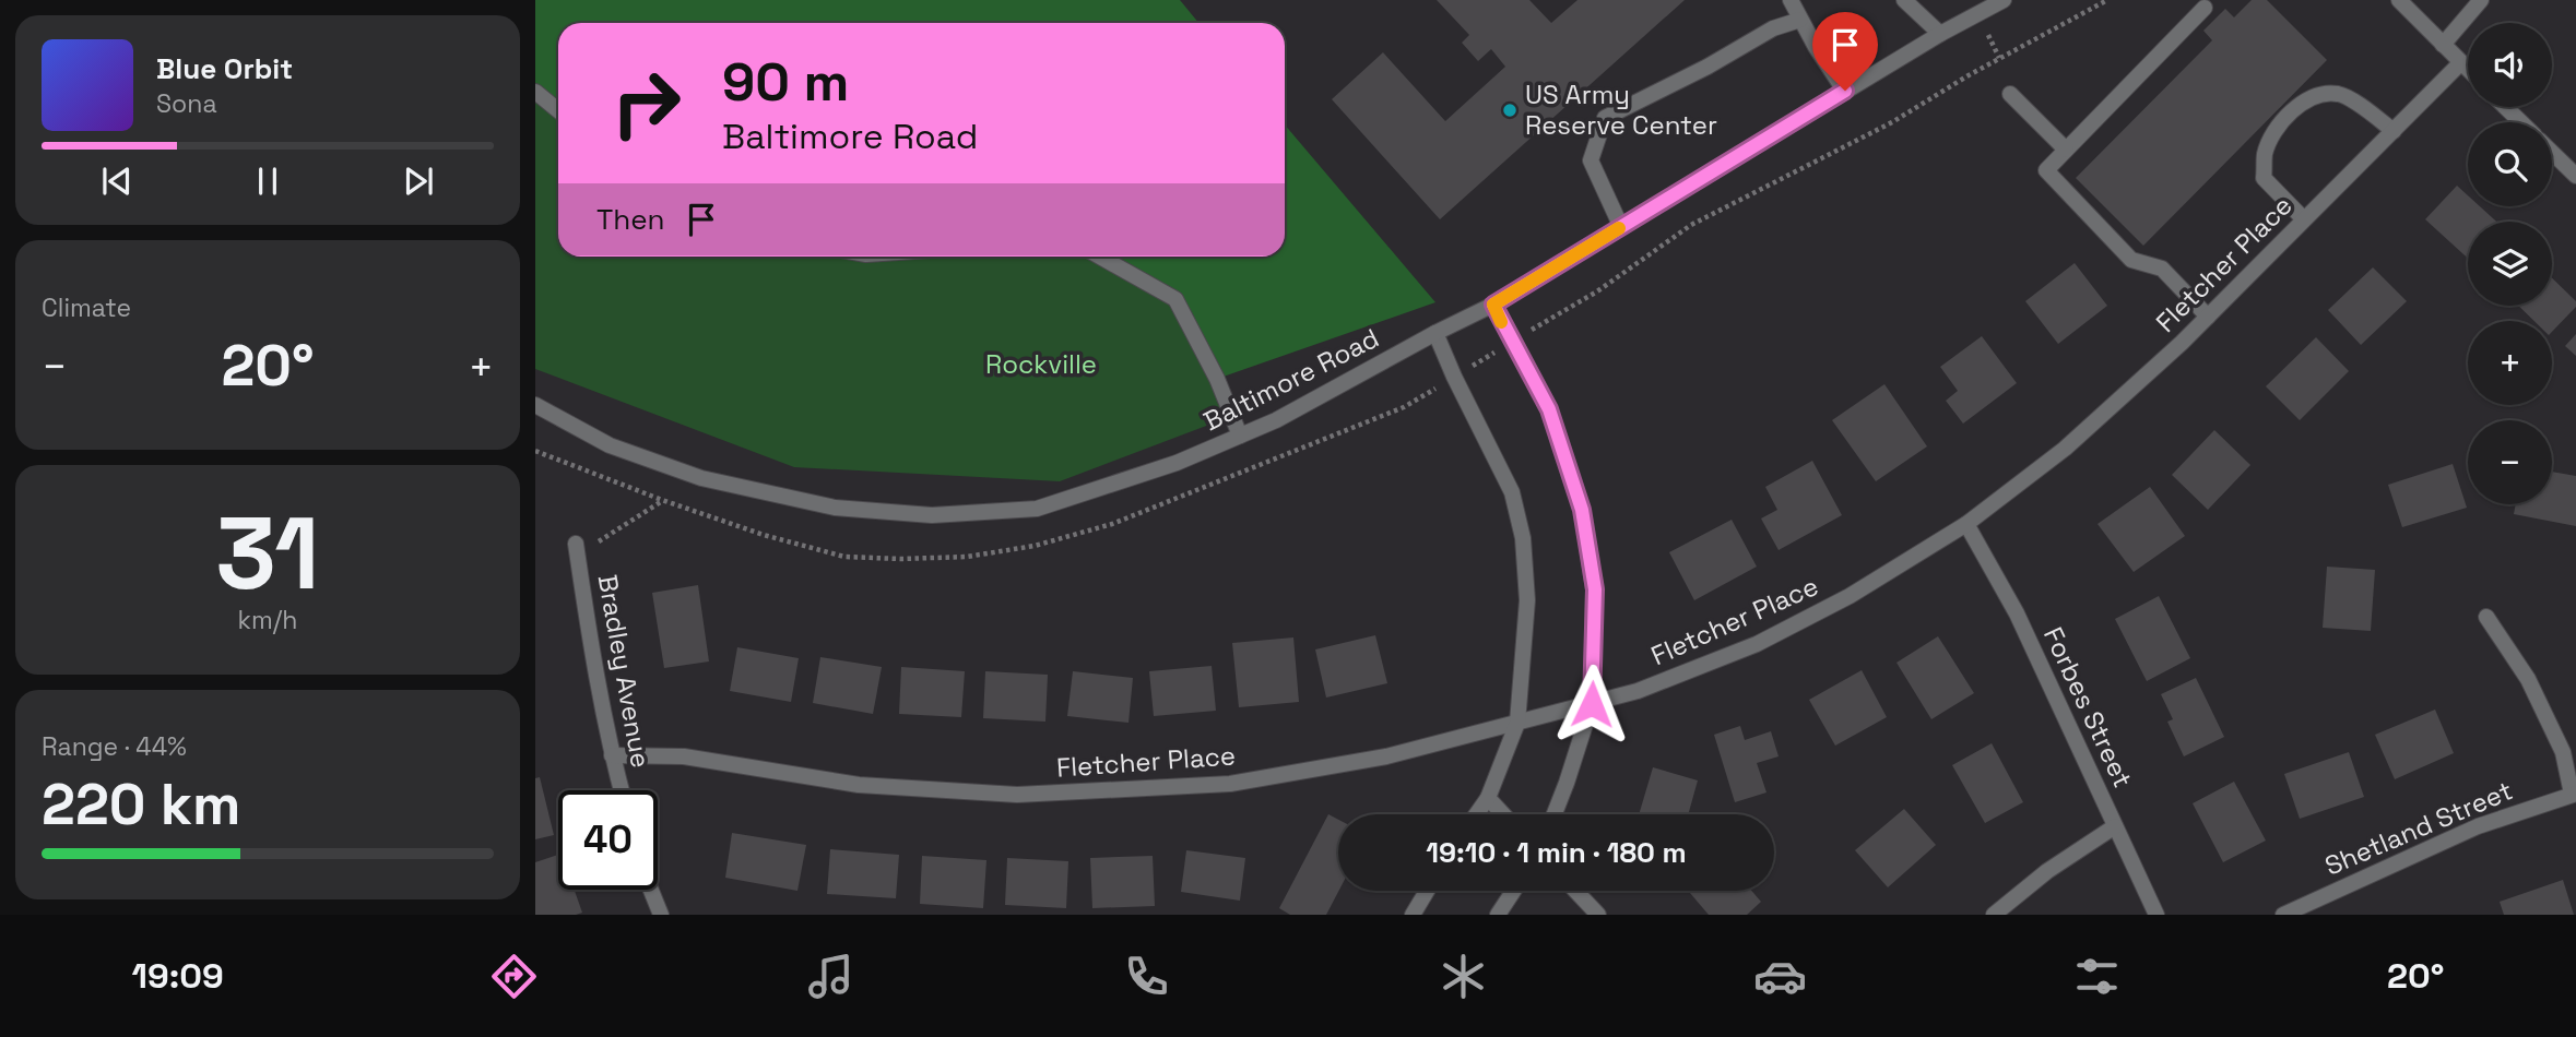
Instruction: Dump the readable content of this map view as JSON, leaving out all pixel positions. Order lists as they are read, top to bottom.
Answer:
{
  "streets": {
    "street": [
      "Fletcher Place",
      "Baltimore Road",
      "Bradley Avenue",
      "Forbes Street",
      "Shetland Street"
    ]
  },
  "crossings": [
    ["Fletcher Place", "Bradley Avenue"],
    ["Fletcher Place", "Forbes Street"]
  ],
  "parks": ["Rockville"],
  "places": ["US Army Reserve Center"],
  "page": {
    "map_buttons": ["+", "−"],
    "turn": ["90 m", "Baltimore Road"],
    "song": ["Blue Orbit", "Sona"],
    "then": "Then",
    "tile": [
      "Climate",
      ["31", "km/h"],
      ["Range · 44%", "220 km"]
    ],
    "heat": ["−", "20°", "+"],
    "limit": "40",
    "trip": "19:10 · 1 min · 180 m",
    "tabs": ["19:09", "20°"]
  }
}
